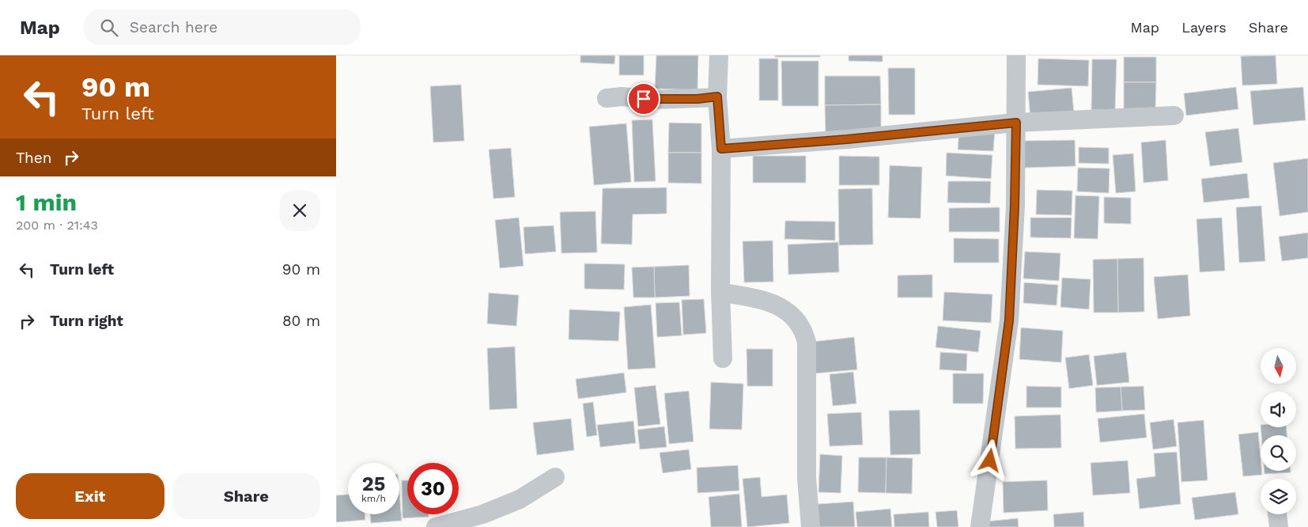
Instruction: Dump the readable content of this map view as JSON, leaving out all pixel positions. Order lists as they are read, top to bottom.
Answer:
{
  "north": "bottom",
  "page": {
    "header": "Map",
    "search": "Search here",
    "nav": ["Map", "Layers", "Share"],
    "turn": ["90 m", "Turn left"],
    "then": "Then",
    "heading": ["1 min", "200 m · 21:43"],
    "list": [
      {
        "name": "Turn left",
        "value": "90 m"
      },
      {
        "name": "Turn right",
        "value": "80 m"
      }
    ],
    "speed": "25 km/h",
    "limit": "30",
    "buttons": ["Exit", "Share"]
  }
}
